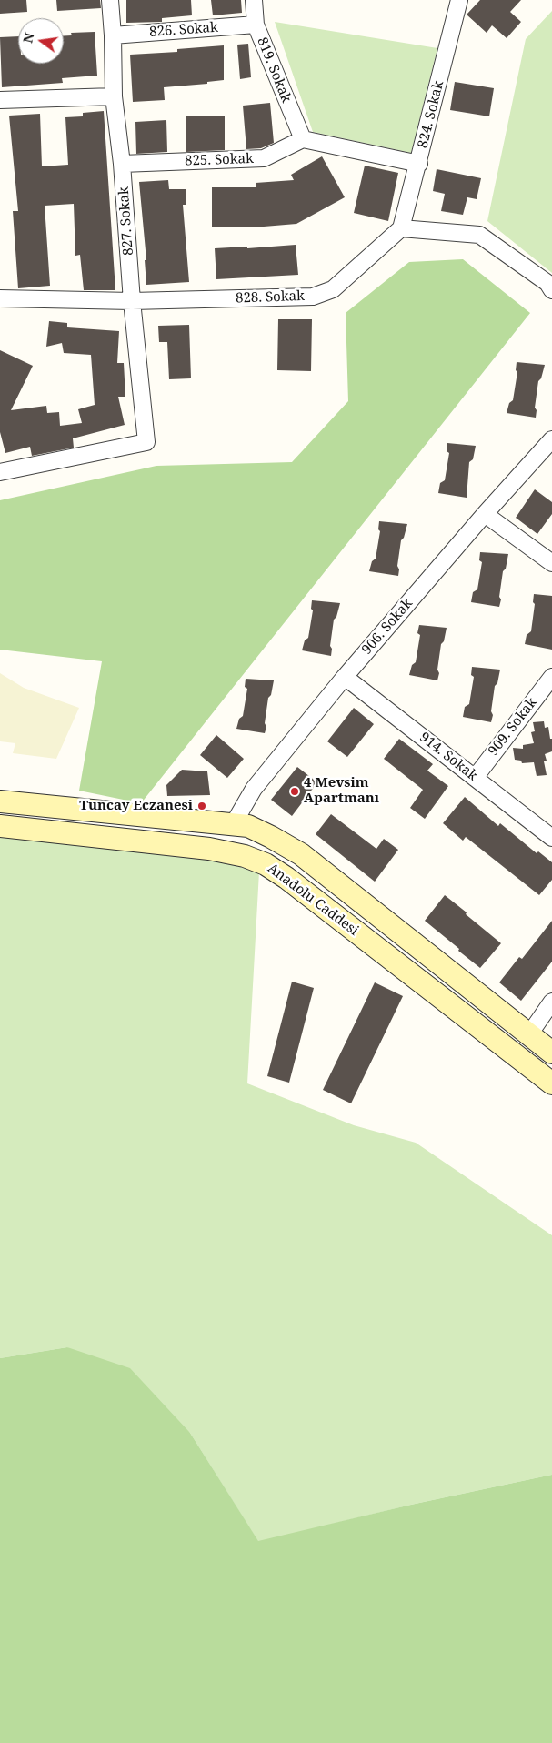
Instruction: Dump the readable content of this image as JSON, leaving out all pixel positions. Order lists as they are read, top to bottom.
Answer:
{
  "streets": {
    "main road": ["Anadolu Caddesi"],
    "street": [
      "826. Sokak",
      "819. Sokak",
      "824. Sokak",
      "825. Sokak",
      "827. Sokak",
      "828. Sokak",
      "906. Sokak",
      "909. Sokak",
      "914. Sokak"
    ]
  },
  "crossings": [
    ["826. Sokak", "819. Sokak"],
    ["826. Sokak", "827. Sokak"],
    ["819. Sokak", "825. Sokak"],
    ["824. Sokak", "828. Sokak"],
    ["825. Sokak", "827. Sokak"],
    ["827. Sokak", "828. Sokak"],
    ["906. Sokak", "914. Sokak"],
    ["906. Sokak", "Anadolu Caddesi"],
    ["909. Sokak", "914. Sokak"]
  ],
  "places": ["4 Mevsim Apartmanı", "Tuncay Eczanesi"],
  "north": "left"
}
